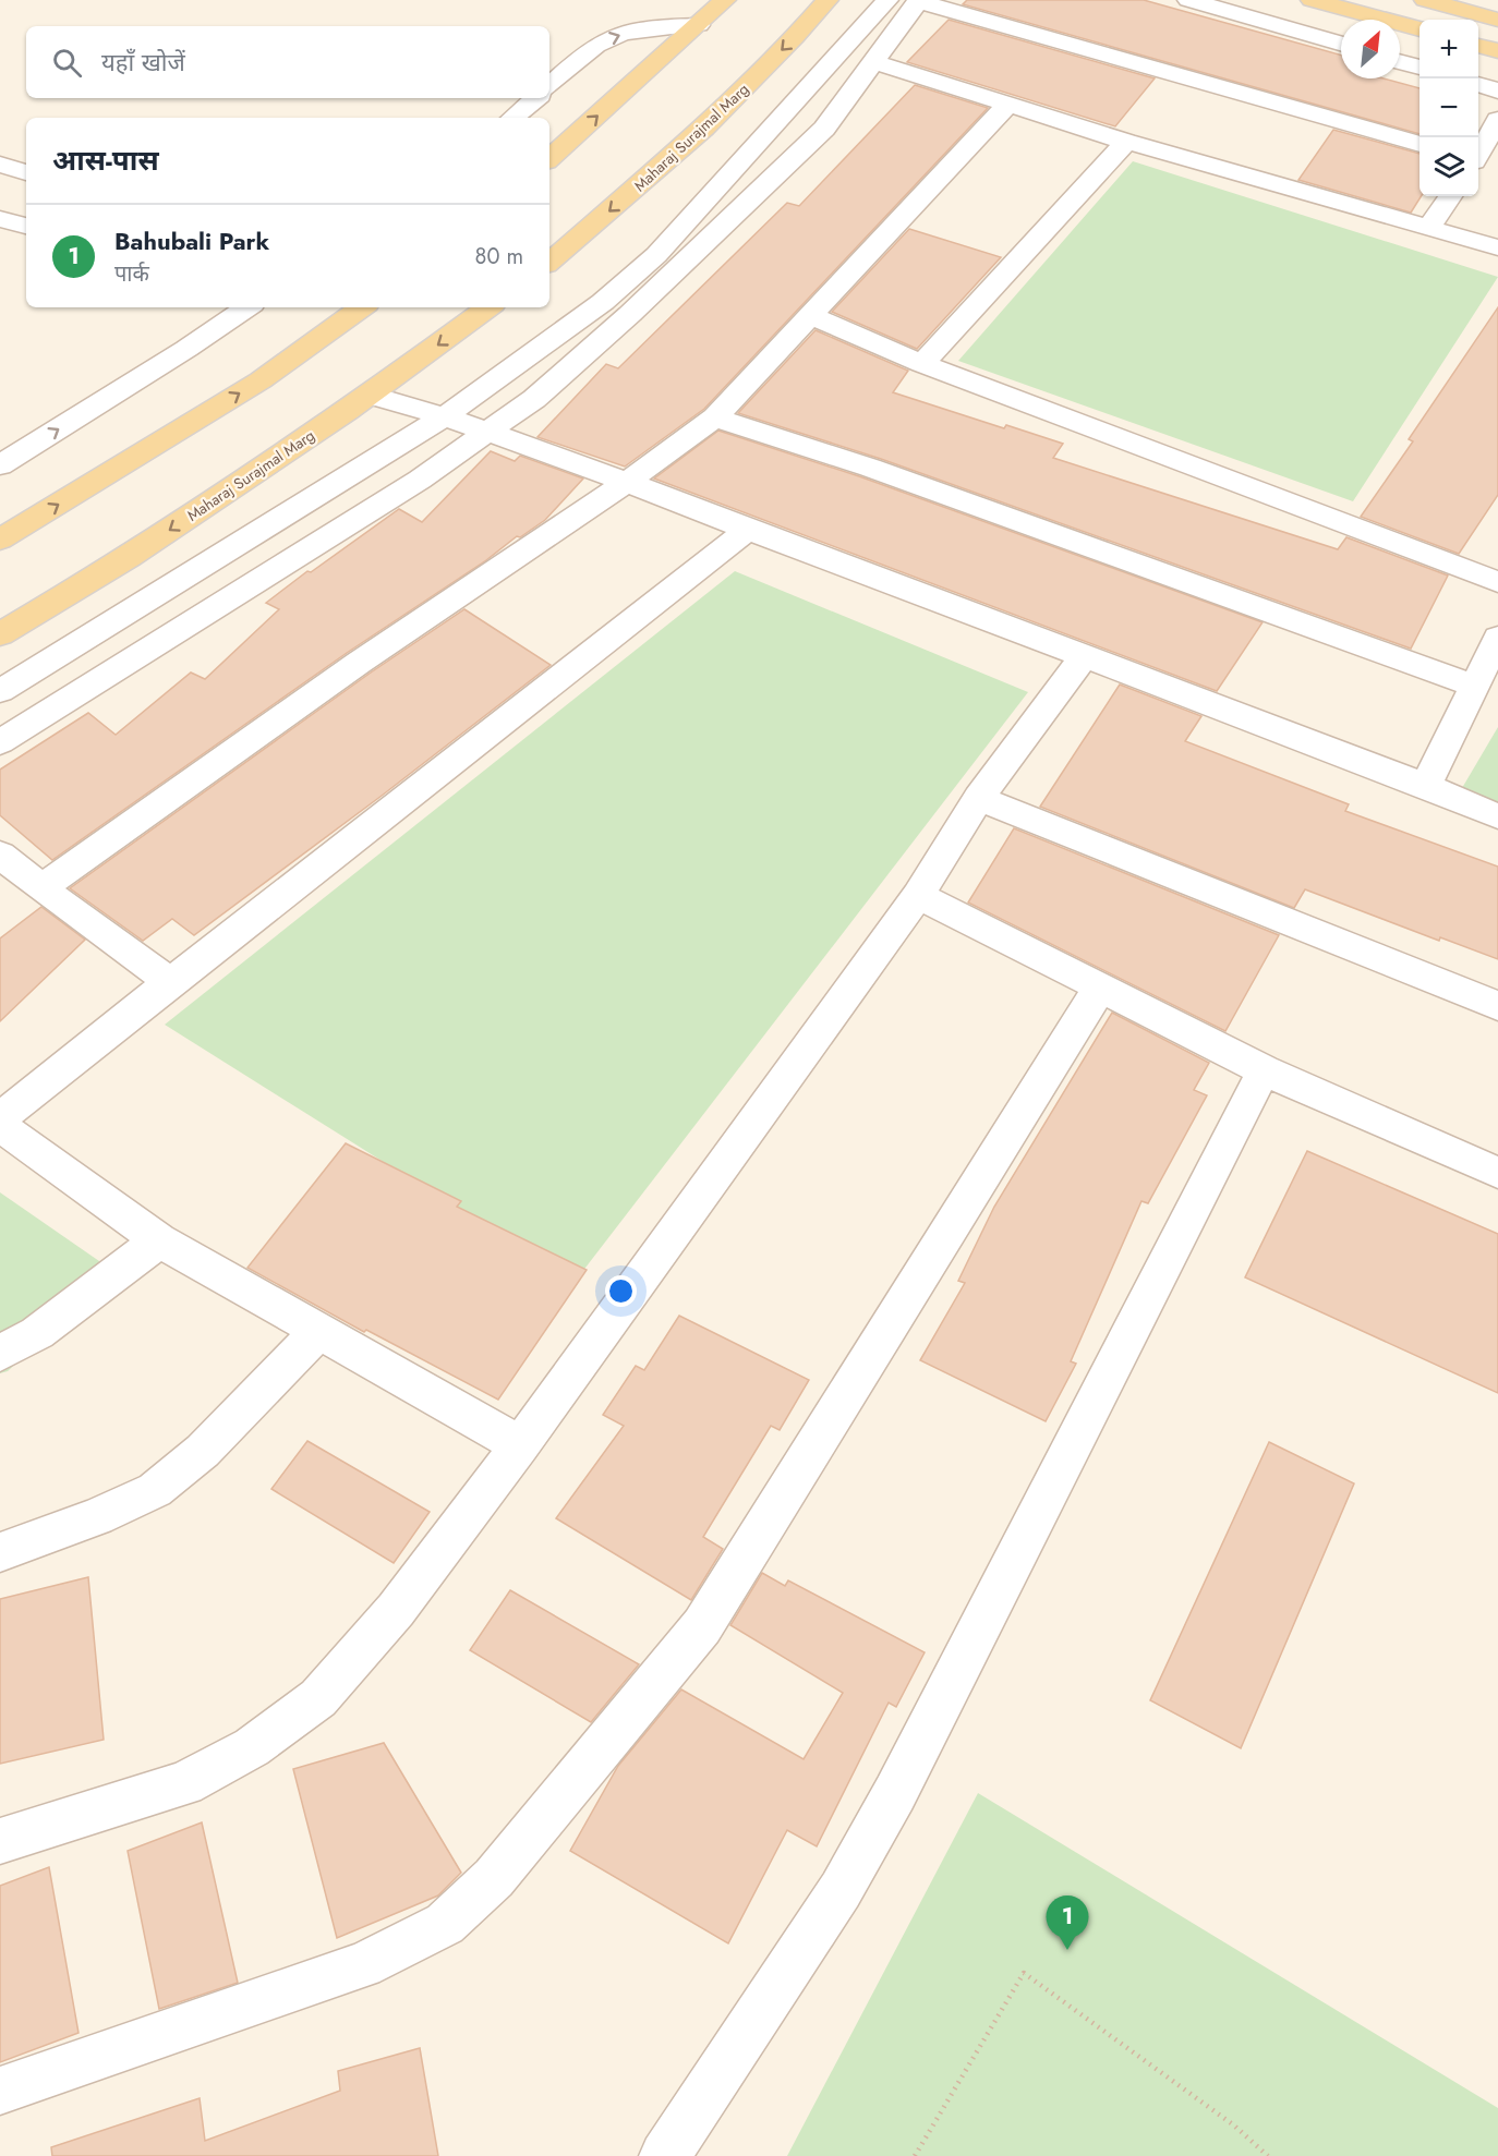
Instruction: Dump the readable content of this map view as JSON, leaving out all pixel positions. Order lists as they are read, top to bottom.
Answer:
{
  "streets": {
    "main road": ["Maharaj Surajmal Marg"]
  },
  "north": "top right",
  "page": {
    "map_buttons": ["+", "−"],
    "search": "यहाँ खोजें",
    "heading": "आस-पास",
    "list": [
      {
        "mark": "1",
        "name": "Bahubali Park",
        "note": "पार्क",
        "value": "80 m"
      }
    ],
    "pins": "1"
  }
}
